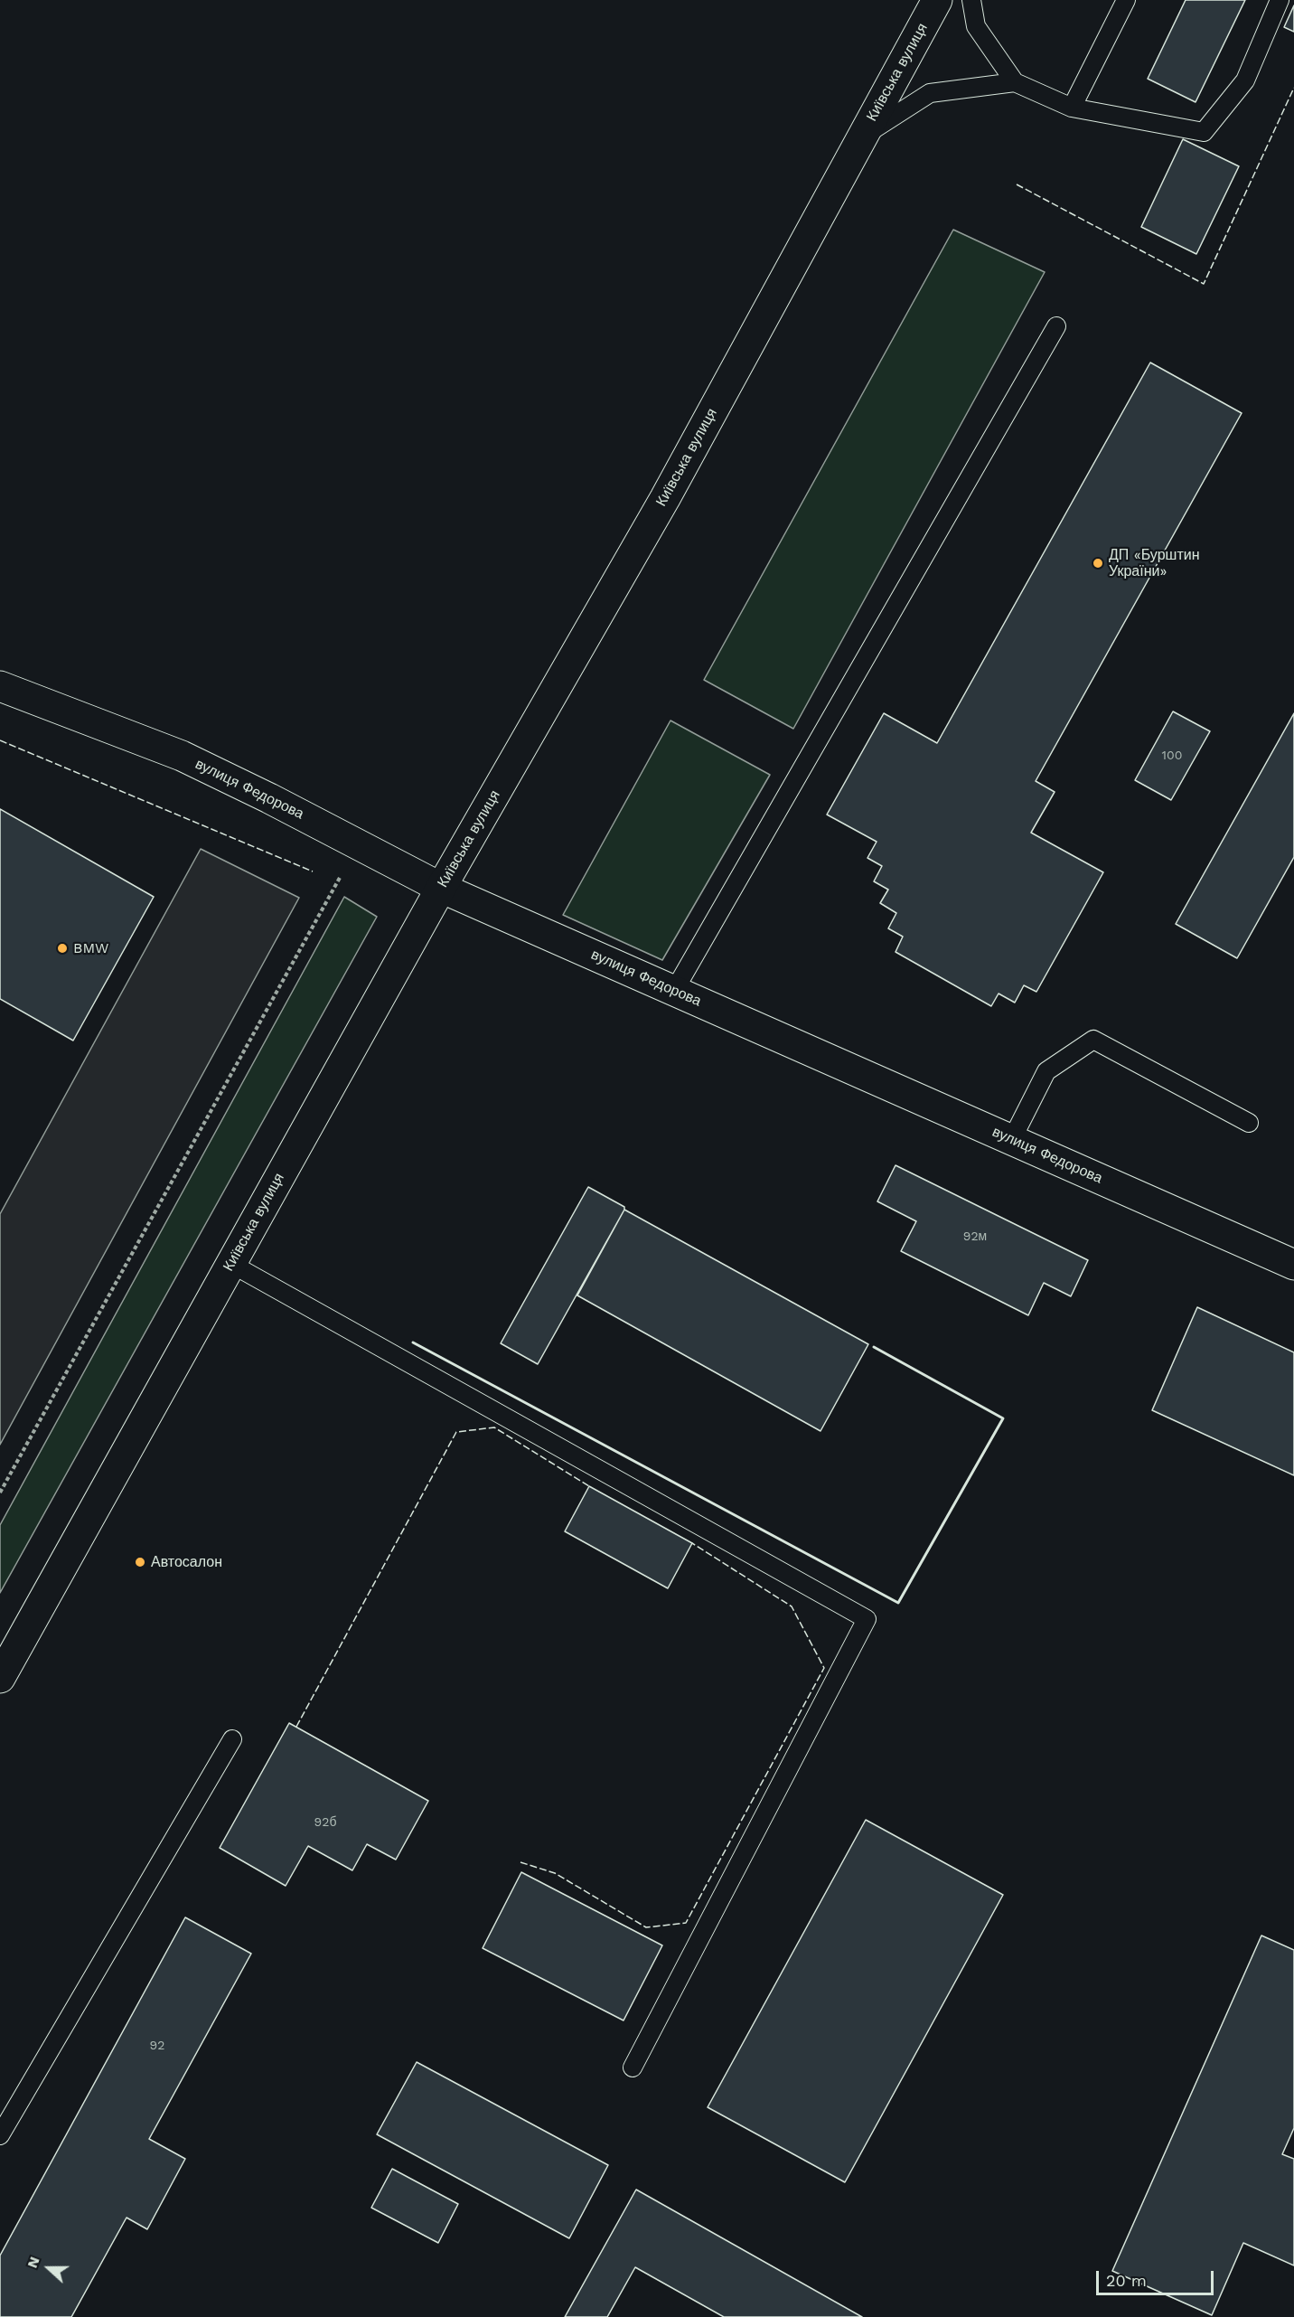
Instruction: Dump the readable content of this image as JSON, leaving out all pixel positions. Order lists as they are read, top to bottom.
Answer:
{
  "streets": {
    "main road": ["Київська вулиця", "вулиця Федорова"]
  },
  "crossings": [
    ["Київська вулиця", "вулиця Федорова"]
  ],
  "places": ["ДП «Бурштин України»", "BMW", "Автосалон"],
  "house_numbers": [
    "100",
    "92м",
    "92б",
    "92"
  ],
  "scale_bar": "20 m",
  "north": "left"
}
